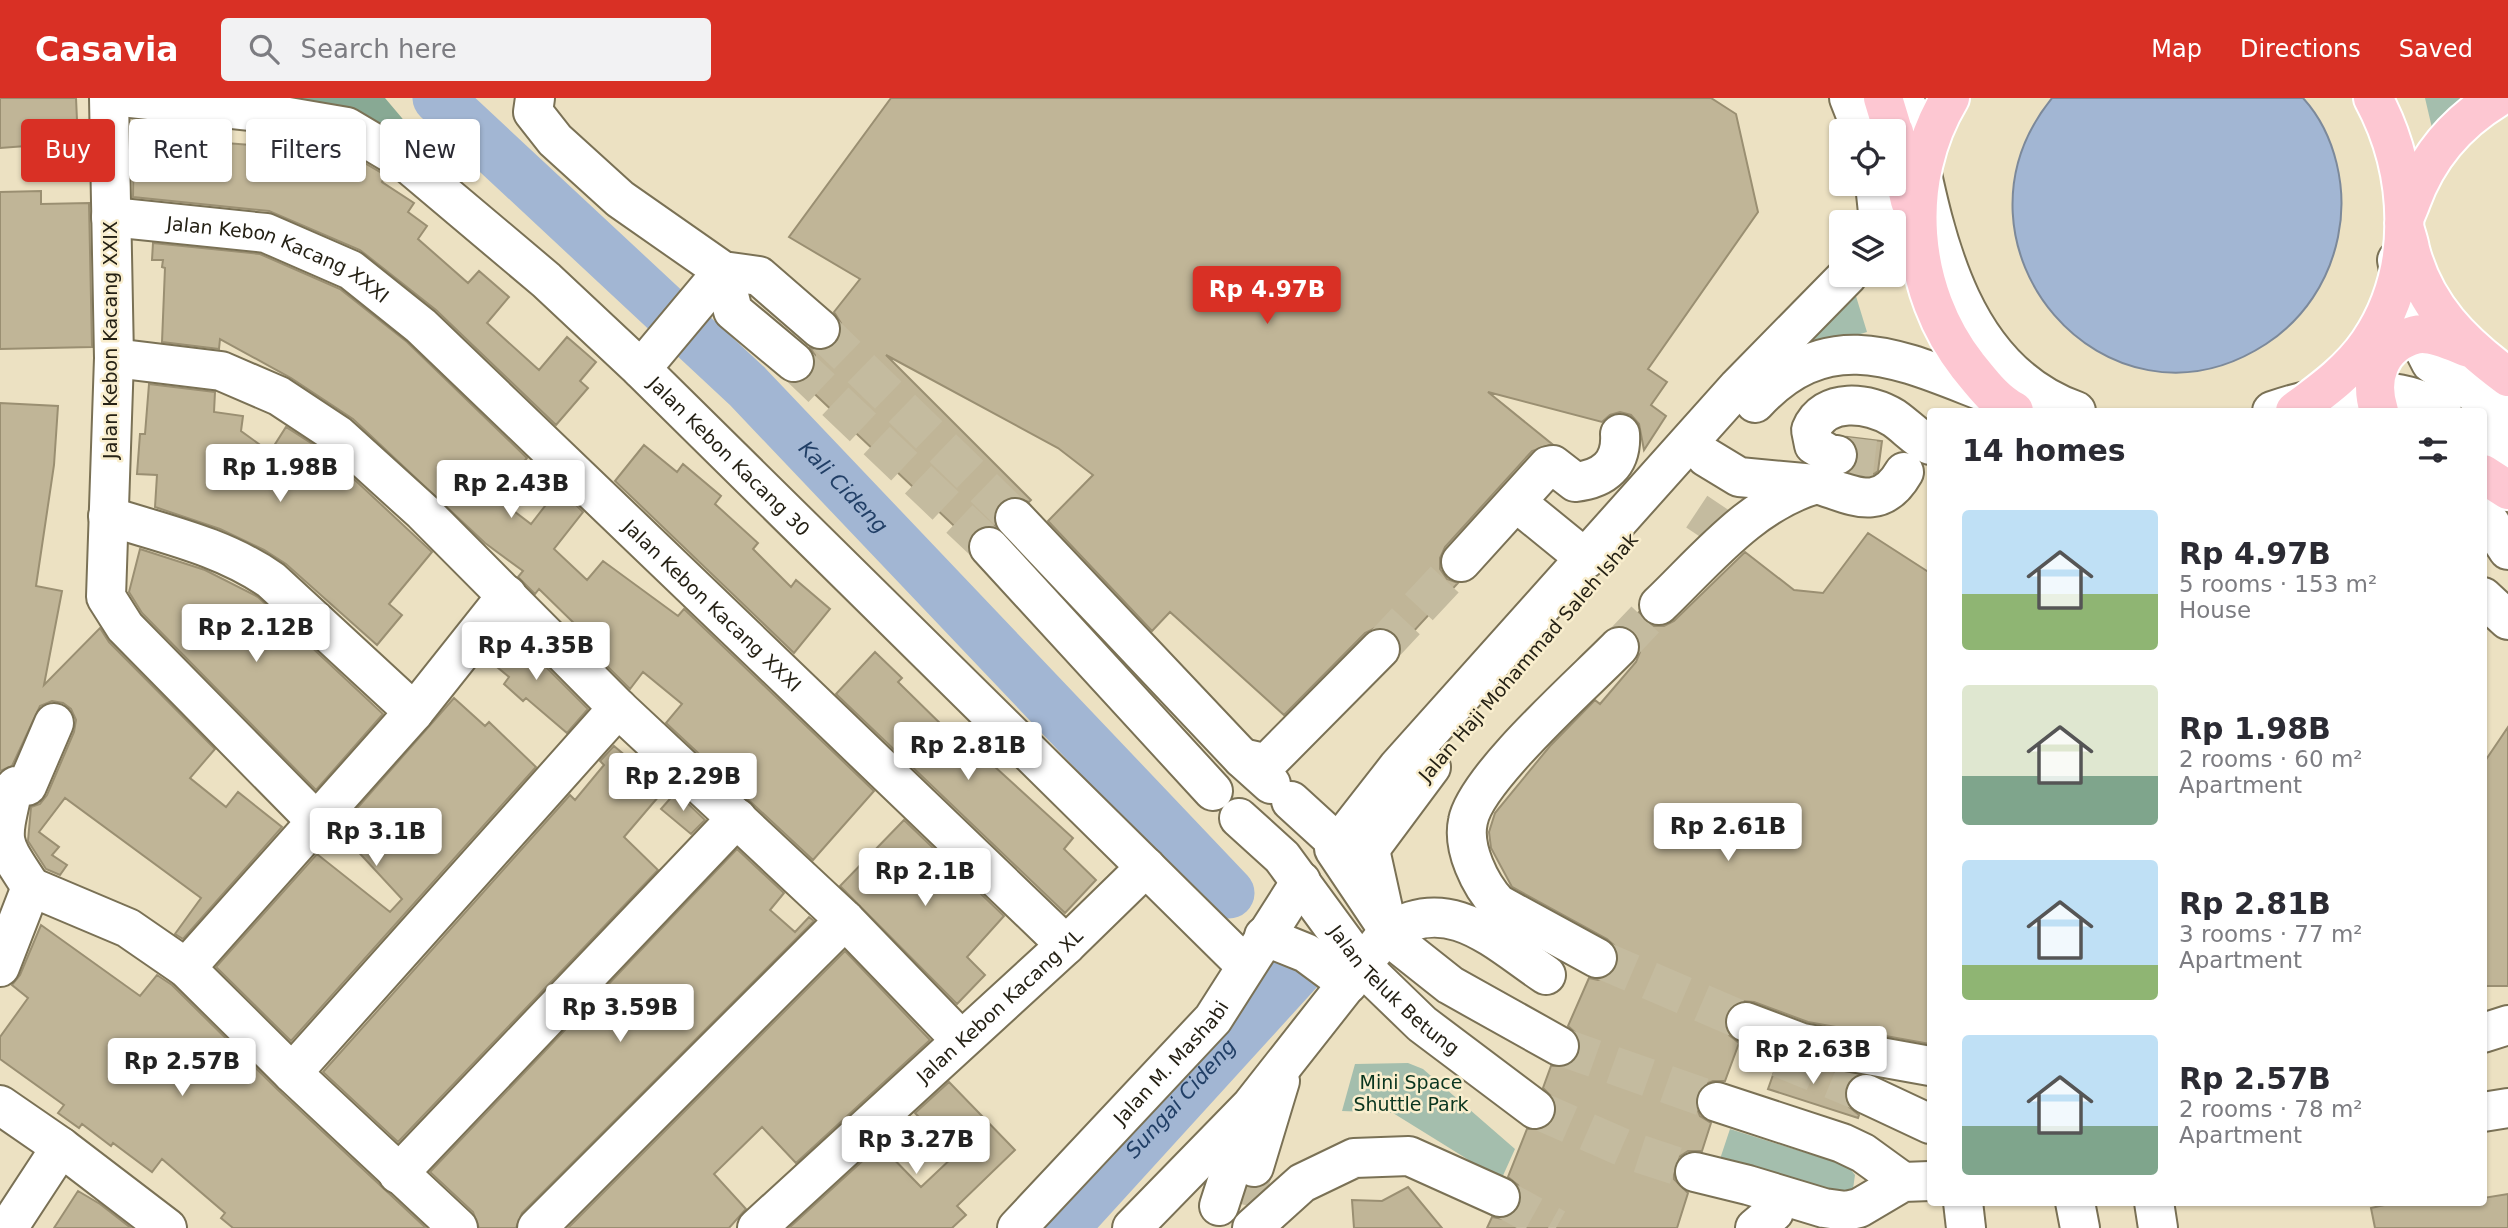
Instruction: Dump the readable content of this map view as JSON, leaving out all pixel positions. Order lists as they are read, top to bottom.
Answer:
{
  "streets": {
    "street": [
      "Jalan Kebon Kacang XXXI",
      "Jalan Kebon Kacang XXIX",
      "Jalan Kebon Kacang 30",
      "Jalan Haji Mohammad Saleh Ishak",
      "Jalan Teluk Betung",
      "Jalan Kebon Kacang XL",
      "Jalan M. Mashabi"
    ]
  },
  "crossings": [
    ["Jalan Kebon Kacang XXXI", "Jalan Kebon Kacang XXIX"],
    ["Jalan Kebon Kacang XXXI", "Jalan Kebon Kacang XL"],
    ["Jalan Kebon Kacang 30", "Jalan Kebon Kacang XL"],
    ["Jalan Kebon Kacang 30", "Jalan M. Mashabi"],
    ["Jalan Haji Mohammad Saleh Ishak", "Jalan Teluk Betung"],
    ["Jalan Teluk Betung", "Jalan M. Mashabi"]
  ],
  "water": ["Kali Cideng", "Sungai Cideng"],
  "parks": ["Mini Space Shuttle Park"],
  "page": {
    "header": "Casavia",
    "search": "Search here",
    "nav": ["Map", "Directions", "Saved"],
    "chip": [
      "Buy",
      "Rent",
      "Filters",
      "New"
    ],
    "price": [
      "Rp 4.97B",
      "Rp 1.98B",
      "Rp 2.43B",
      "Rp 2.12B",
      "Rp 4.35B",
      "Rp 2.81B",
      "Rp 2.29B",
      "Rp 2.61B",
      "Rp 3.1B",
      "Rp 2.1B",
      "Rp 3.59B",
      "Rp 2.63B",
      "Rp 2.57B",
      "Rp 3.27B"
    ],
    "heading": "14 homes",
    "list": [
      {
        "name": "Rp 4.97B",
        "note": "5 rooms · 153 m² · House"
      },
      {
        "name": "Rp 1.98B",
        "note": "2 rooms · 60 m² · Apartment"
      },
      {
        "name": "Rp 2.81B",
        "note": "3 rooms · 77 m² · Apartment"
      },
      {
        "name": "Rp 2.57B",
        "note": "2 rooms · 78 m² · Apartment"
      }
    ]
  }
}
